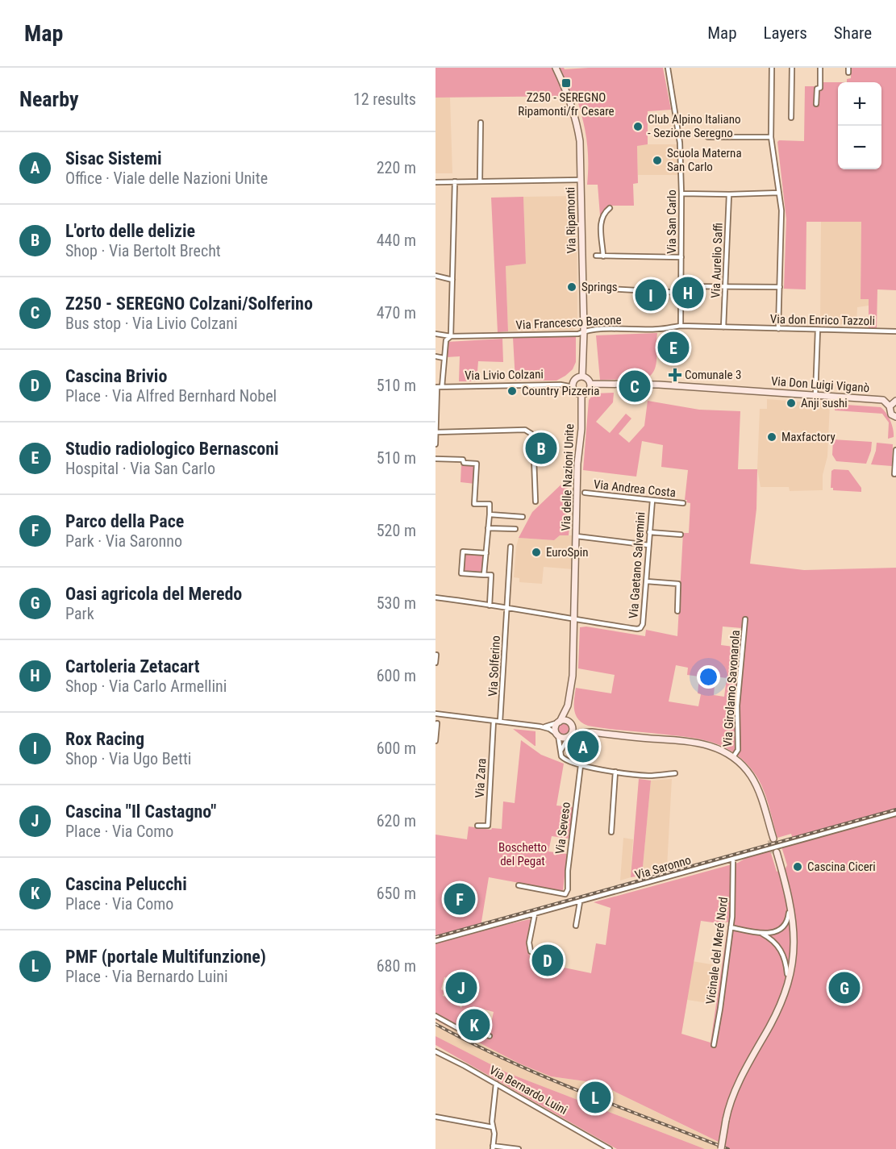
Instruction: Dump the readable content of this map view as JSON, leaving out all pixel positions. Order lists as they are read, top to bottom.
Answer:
{
  "streets": {
    "street": [
      "Via Ripamonti",
      "Via San Carlo",
      "Via Aurelio Saffi",
      "Via don Enrico Tazzoli",
      "Via Francesco Bacone",
      "Via Livio Colzani",
      "Via Don Luigi Viganò",
      "Via delle Nazioni Unite",
      "Via Andrea Costa",
      "Via Gaetano Salvemini",
      "Via Solferino",
      "Via Girolamo Savonarola",
      "Via Zara",
      "Via Seveso",
      "Via Saronno",
      "Vicinale del Meré Nord",
      "Via Bernardo Luini"
    ]
  },
  "crossings": [
    ["Via Ripamonti", "Via Francesco Bacone"],
    ["Via Ripamonti", "Via Livio Colzani"],
    ["Via Ripamonti", "Via Don Luigi Viganò"],
    ["Via Ripamonti", "Via delle Nazioni Unite"],
    ["Via San Carlo", "Via don Enrico Tazzoli"],
    ["Via San Carlo", "Via Francesco Bacone"],
    ["Via Aurelio Saffi", "Via don Enrico Tazzoli"],
    ["Via don Enrico Tazzoli", "Via Francesco Bacone"],
    ["Via Livio Colzani", "Via Don Luigi Viganò"],
    ["Via Livio Colzani", "Via delle Nazioni Unite"],
    ["Via Don Luigi Viganò", "Via delle Nazioni Unite"],
    ["Via delle Nazioni Unite", "Via Gaetano Salvemini"],
    ["Via Andrea Costa", "Via Gaetano Salvemini"],
    ["Via Saronno", "Vicinale del Meré Nord"]
  ],
  "parks": ["Boschetto del Pegat"],
  "places": {
    "transit": ["Z250 - SEREGNO Ripamonti/fr Cesare"],
    "other": [
      "Club Alpino Italiano - Sezione Seregno",
      "Scuola Materna San Carlo",
      "Springs",
      "Country Pizzeria",
      "Anji sushi",
      "Maxfactory",
      "EuroSpin",
      "Cascina Ciceri"
    ],
    "health": ["Comunale 3"]
  },
  "page": {
    "header": "Map",
    "nav": ["Map", "Layers", "Share"],
    "heading": ["Nearby", "12 results"],
    "map_buttons": ["+", "−"],
    "list": [
      {
        "mark": "A",
        "name": "Sisac Sistemi",
        "note": "Office · Viale delle Nazioni Unite",
        "value": "220 m"
      },
      {
        "mark": "B",
        "name": "L'orto delle delizie",
        "note": "Shop · Via Bertolt Brecht",
        "value": "440 m"
      },
      {
        "mark": "C",
        "name": "Z250 - SEREGNO Colzani/Solferino",
        "note": "Bus stop · Via Livio Colzani",
        "value": "470 m"
      },
      {
        "mark": "D",
        "name": "Cascina Brivio",
        "note": "Place · Via Alfred Bernhard Nobel",
        "value": "510 m"
      },
      {
        "mark": "E",
        "name": "Studio radiologico Bernasconi",
        "note": "Hospital · Via San Carlo",
        "value": "510 m"
      },
      {
        "mark": "F",
        "name": "Parco della Pace",
        "note": "Park · Via Saronno",
        "value": "520 m"
      },
      {
        "mark": "G",
        "name": "Oasi agricola del Meredo",
        "note": "Park",
        "value": "530 m"
      },
      {
        "mark": "H",
        "name": "Cartoleria Zetacart",
        "note": "Shop · Via Carlo Armellini",
        "value": "600 m"
      },
      {
        "mark": "I",
        "name": "Rox Racing",
        "note": "Shop · Via Ugo Betti",
        "value": "600 m"
      },
      {
        "mark": "J",
        "name": "Cascina \"Il Castagno\"",
        "note": "Place · Via Como",
        "value": "620 m"
      },
      {
        "mark": "K",
        "name": "Cascina Pelucchi",
        "note": "Place · Via Como",
        "value": "650 m"
      },
      {
        "mark": "L",
        "name": "PMF (portale Multifunzione)",
        "note": "Place · Via Bernardo Luini",
        "value": "680 m"
      }
    ],
    "pins": [
      "H",
      "I",
      "E",
      "C",
      "B",
      "A",
      "F",
      "D",
      "G",
      "J",
      "K",
      "L"
    ]
  }
}
